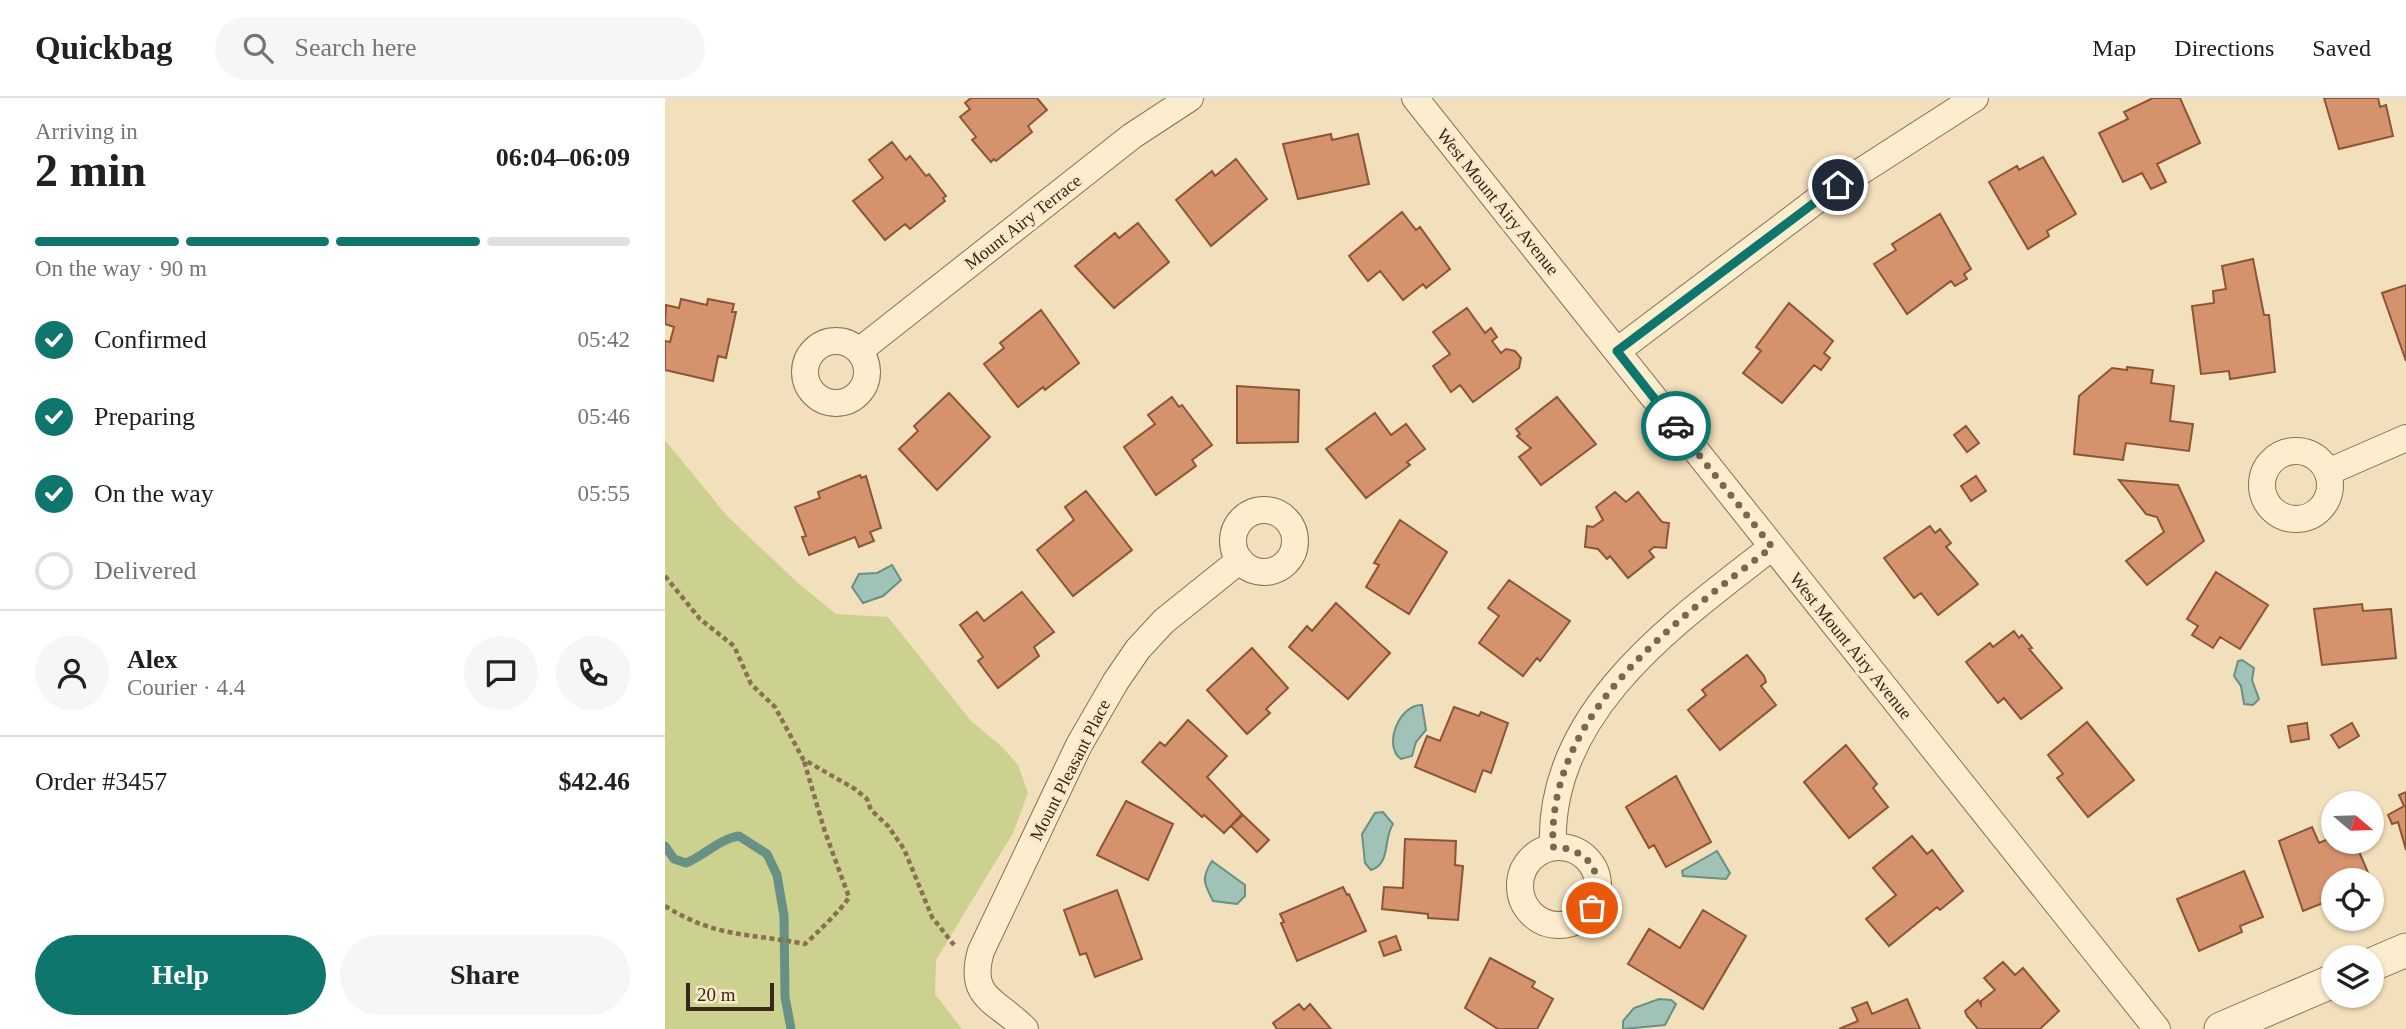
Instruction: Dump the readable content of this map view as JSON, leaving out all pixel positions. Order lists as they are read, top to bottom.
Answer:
{
  "streets": {
    "street": ["West Mount Airy Avenue", "Mount Airy Terrace", "Mount Pleasant Place"]
  },
  "scale_bar": "20 m",
  "north": "right",
  "page": {
    "header": "Quickbag",
    "search": "Search here",
    "nav": ["Map", "Directions", "Saved"],
    "heading": ["2 min", "Arriving in", "06:04–06:09"],
    "panel": [
      "Alex",
      "Courier · 4.4",
      "Order #3457",
      "$42.46"
    ],
    "bar": "On the way · 90 m",
    "list": [
      ["Confirmed", "05:42"],
      ["Preparing", "05:46"],
      ["On the way", "05:55"],
      "Delivered"
    ],
    "buttons": ["Help", "Share"],
    "scale": "20 m"
  }
}
